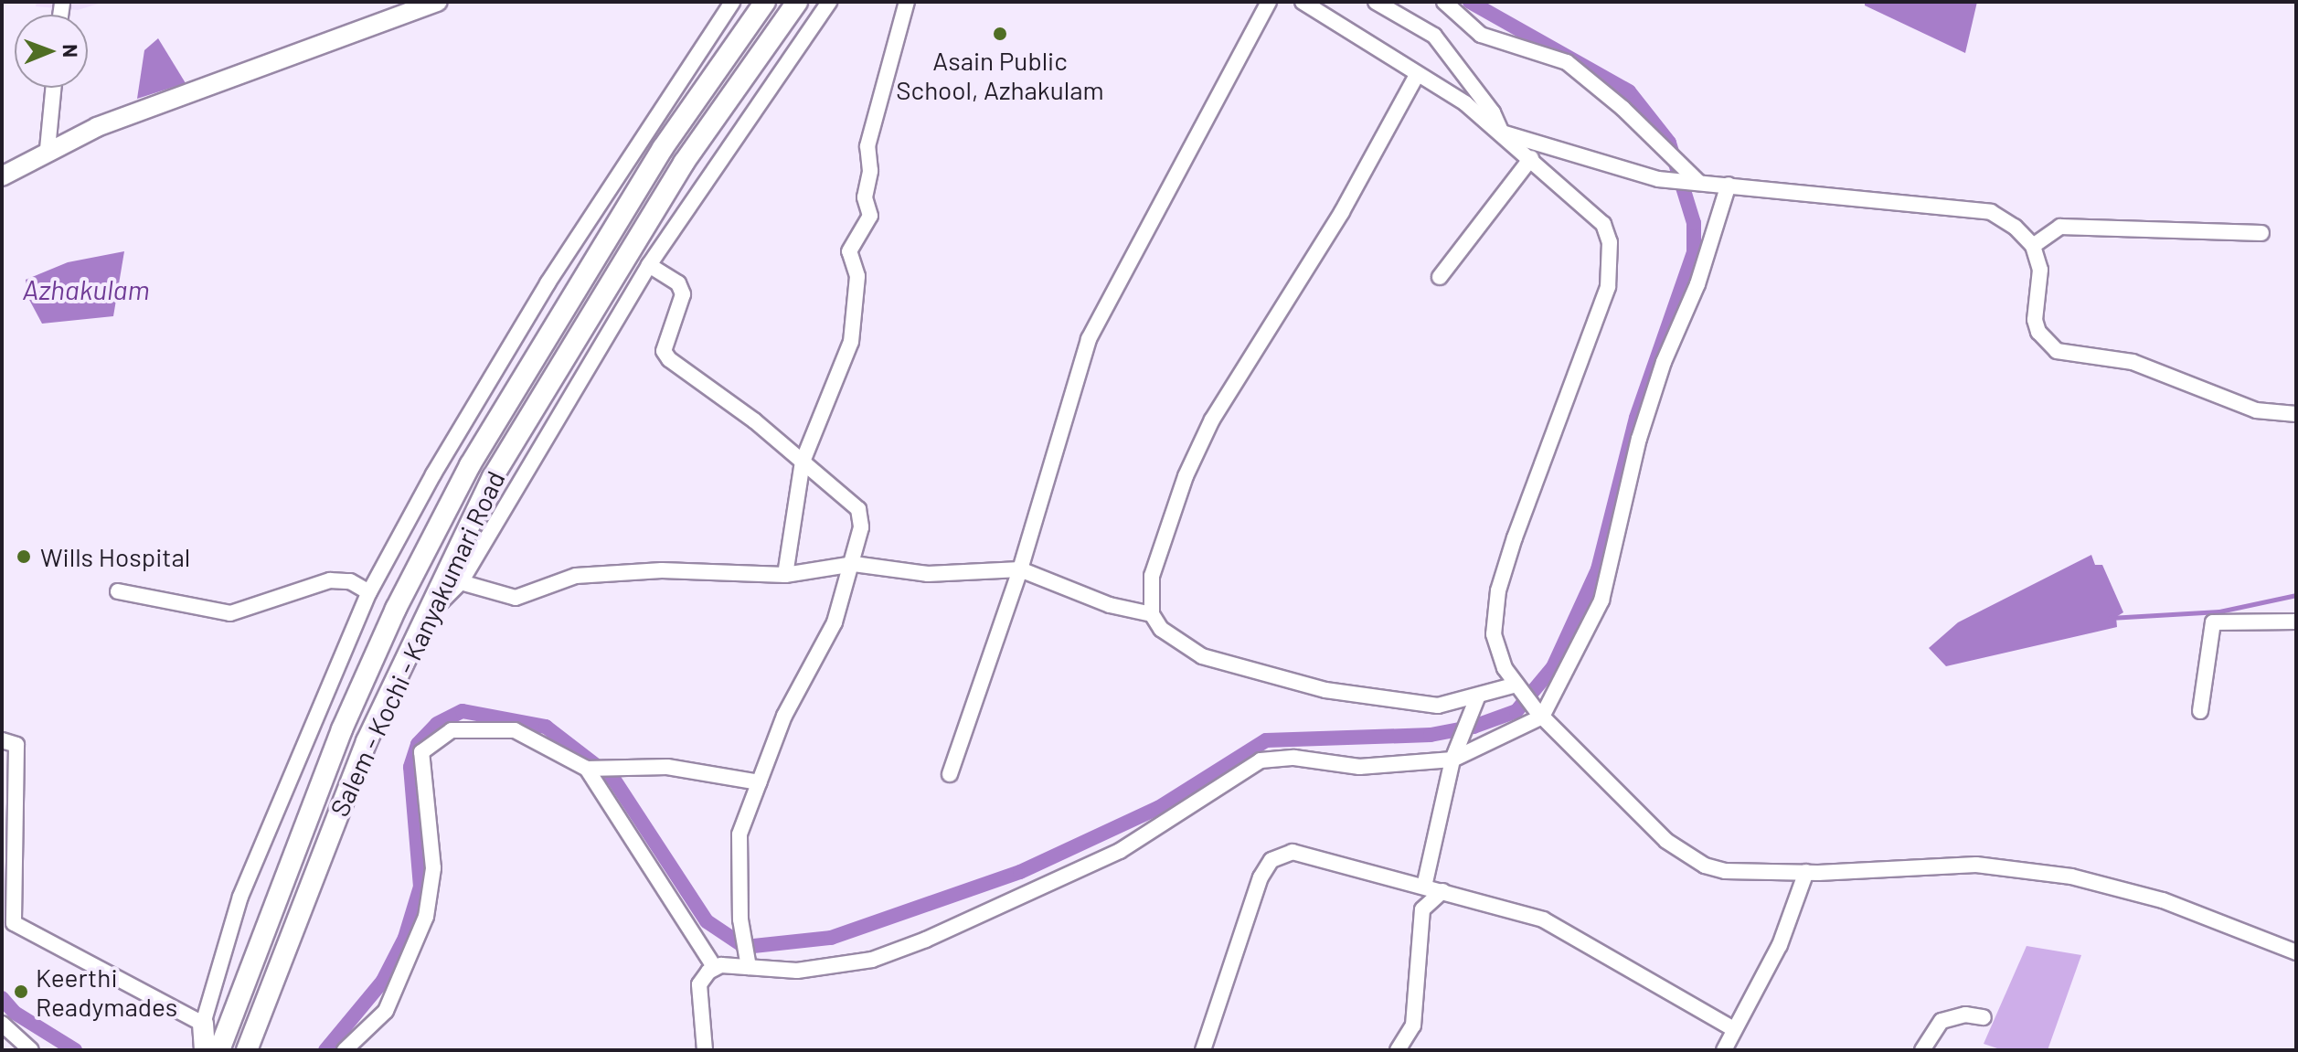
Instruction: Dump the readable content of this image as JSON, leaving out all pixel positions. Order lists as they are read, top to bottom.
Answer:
{
  "streets": {
    "highway": ["Salem - Kochi - Kanyakumari Road"]
  },
  "water": ["Azhakulam"],
  "places": ["Asain Public School, Azhakulam", "Wills Hospital", "Keerthi Readymades"],
  "north": "right"
}
